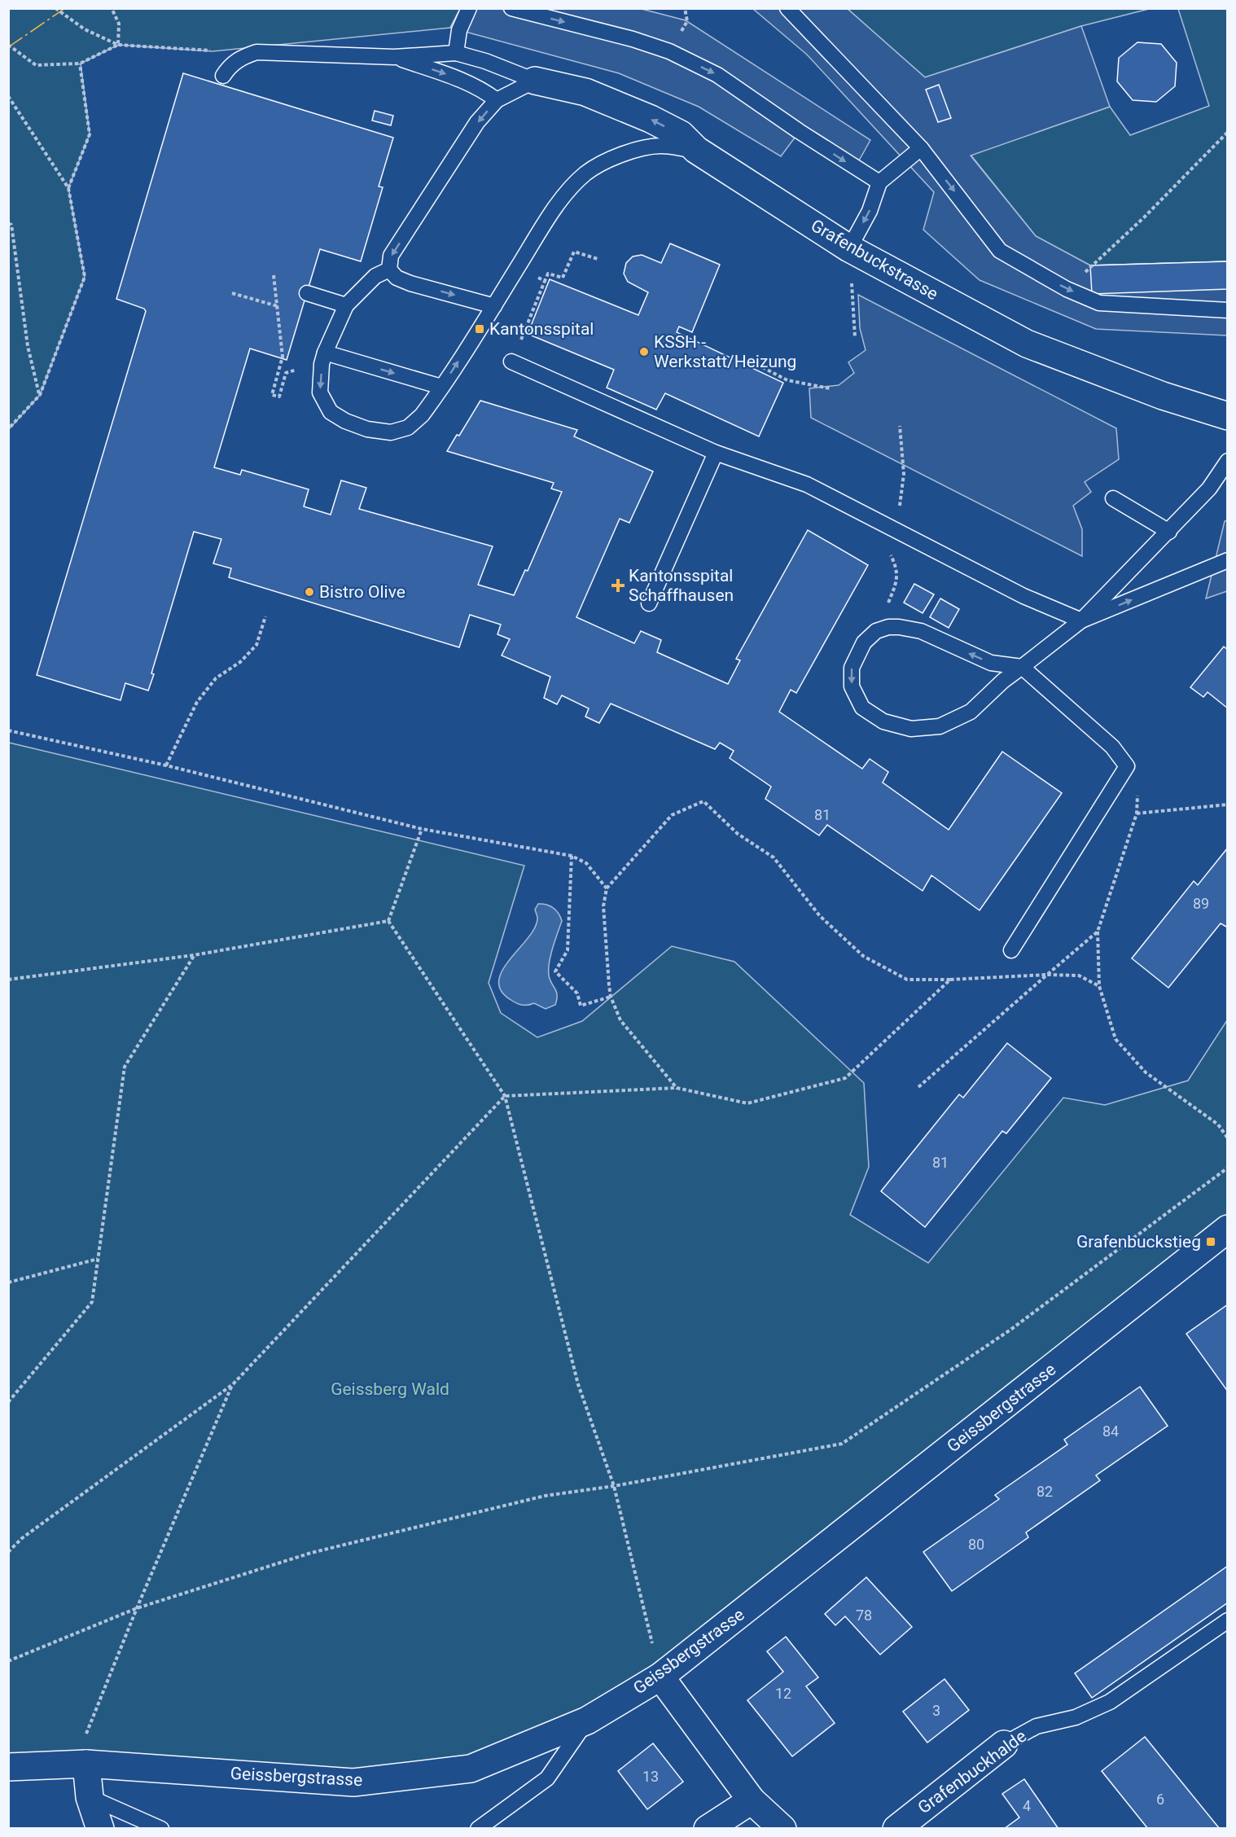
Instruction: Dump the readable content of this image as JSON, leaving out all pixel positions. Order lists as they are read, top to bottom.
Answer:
{
  "streets": {
    "street": ["Grafenbuckstrasse", "Geissbergstrasse", "Grafenbuckhalde"]
  },
  "parks": ["Geissberg Wald"],
  "places": {
    "transit": ["Kantonsspital", "Grafenbuckstieg"],
    "other": ["KSSH - Werkstatt/Heizung", "Bistro Olive"],
    "health": ["Kantonsspital Schaffhausen"]
  },
  "house_numbers": [
    "81",
    "89",
    "81",
    "84",
    "82",
    "80",
    "78",
    "12",
    "3",
    "13",
    "6",
    "4"
  ]
}
